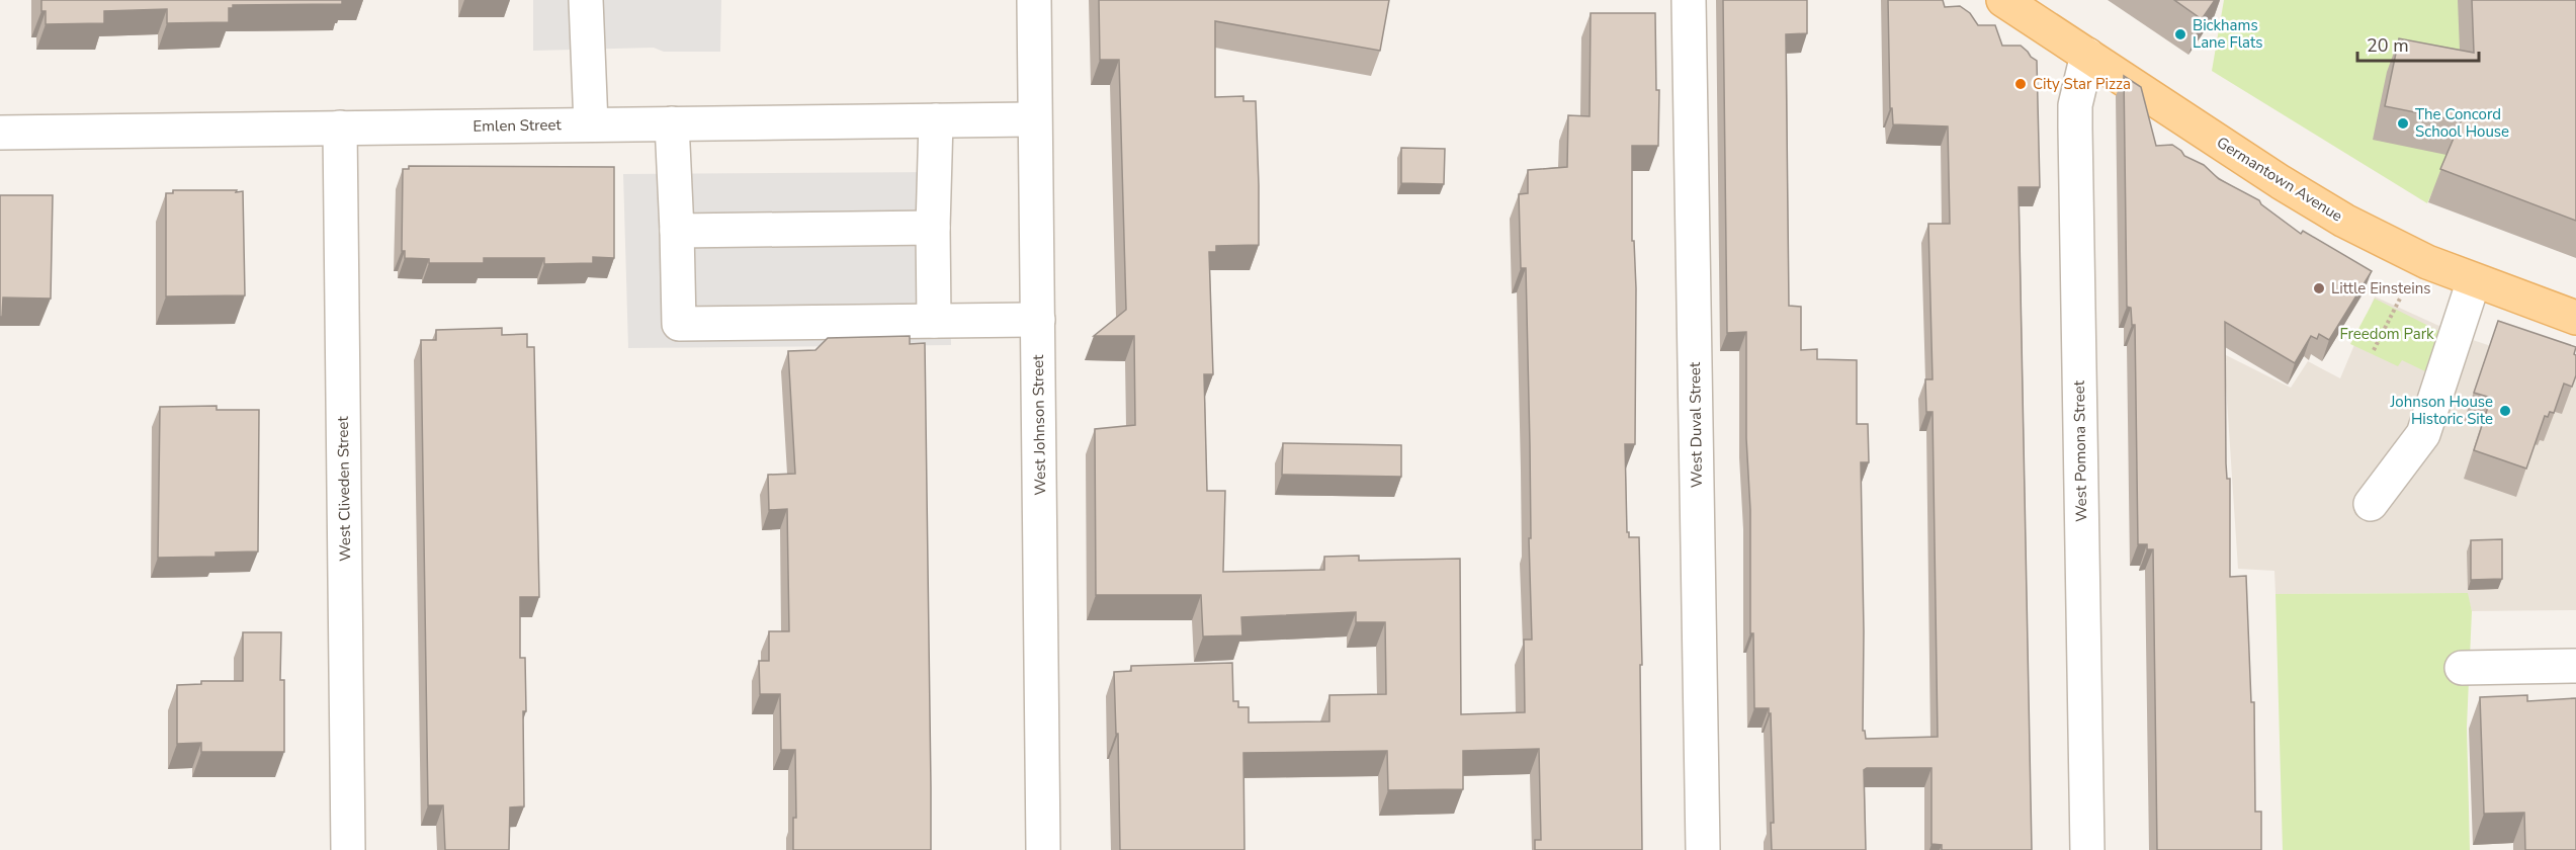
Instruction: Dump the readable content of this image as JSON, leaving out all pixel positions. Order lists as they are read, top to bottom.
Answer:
{
  "streets": {
    "main road": ["Germantown Avenue"],
    "street": [
      "Emlen Street",
      "West Johnson Street",
      "West Duval Street",
      "West Pomona Street",
      "West Cliveden Street"
    ]
  },
  "crossings": [
    ["Emlen Street", "West Johnson Street"],
    ["Emlen Street", "West Cliveden Street"],
    ["Germantown Avenue", "West Pomona Street"]
  ],
  "parks": ["Freedom Park"],
  "places": [
    "Bickhams Lane Flats",
    "City Star Pizza",
    "The Concord School House",
    "Little Einsteins",
    "Johnson House Historic Site"
  ],
  "scale_bar": "20 m"
}
